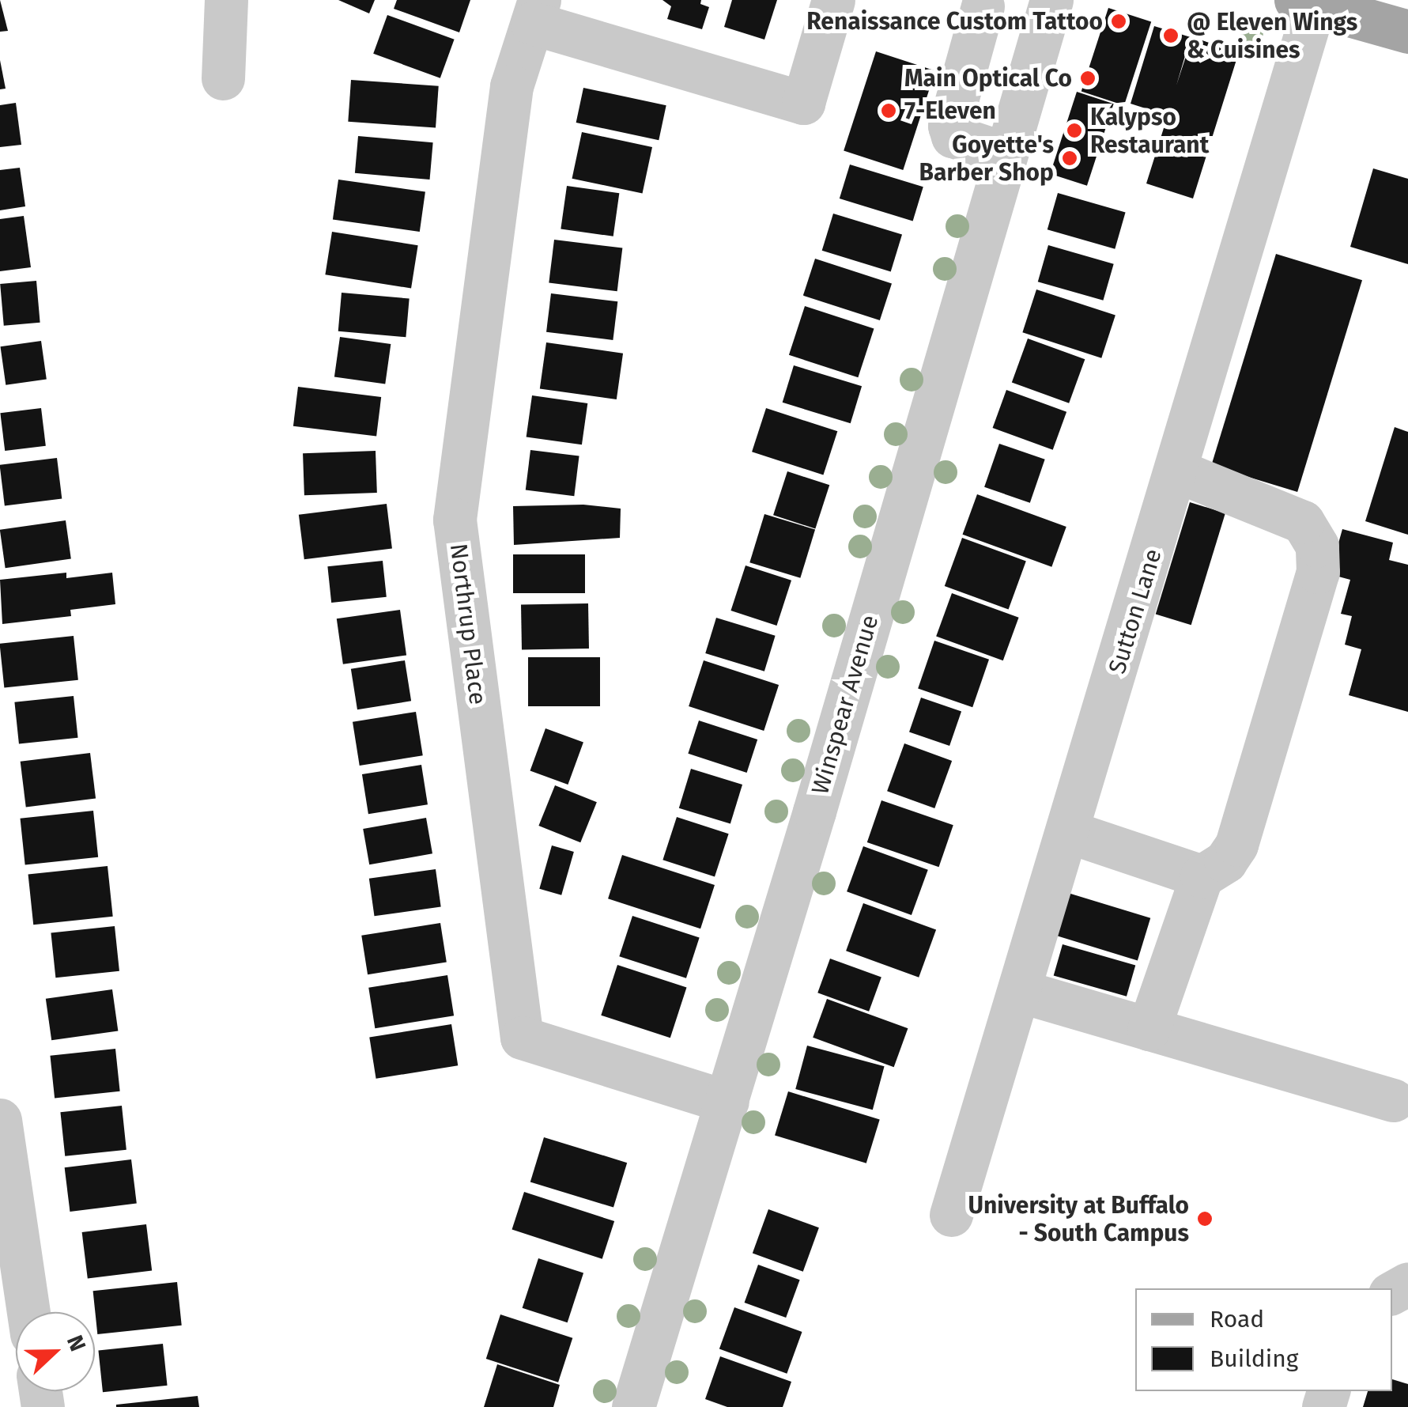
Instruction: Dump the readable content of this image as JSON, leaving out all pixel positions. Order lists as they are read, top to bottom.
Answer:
{
  "streets": {
    "street": ["Sutton Lane", "Northrup Place", "Winspear Avenue"]
  },
  "crossings": [
    ["Northrup Place", "Winspear Avenue"]
  ],
  "places": [
    "Renaissance Custom Tattoo",
    "@ Eleven Wings & Cuisines",
    "Main Optical Co",
    "7-Eleven",
    "Kalypso Restaurant",
    "Goyette's Barber Shop",
    "University at Buffalo - South Campus"
  ],
  "legend": ["Road", "Building"],
  "north": "right"
}
